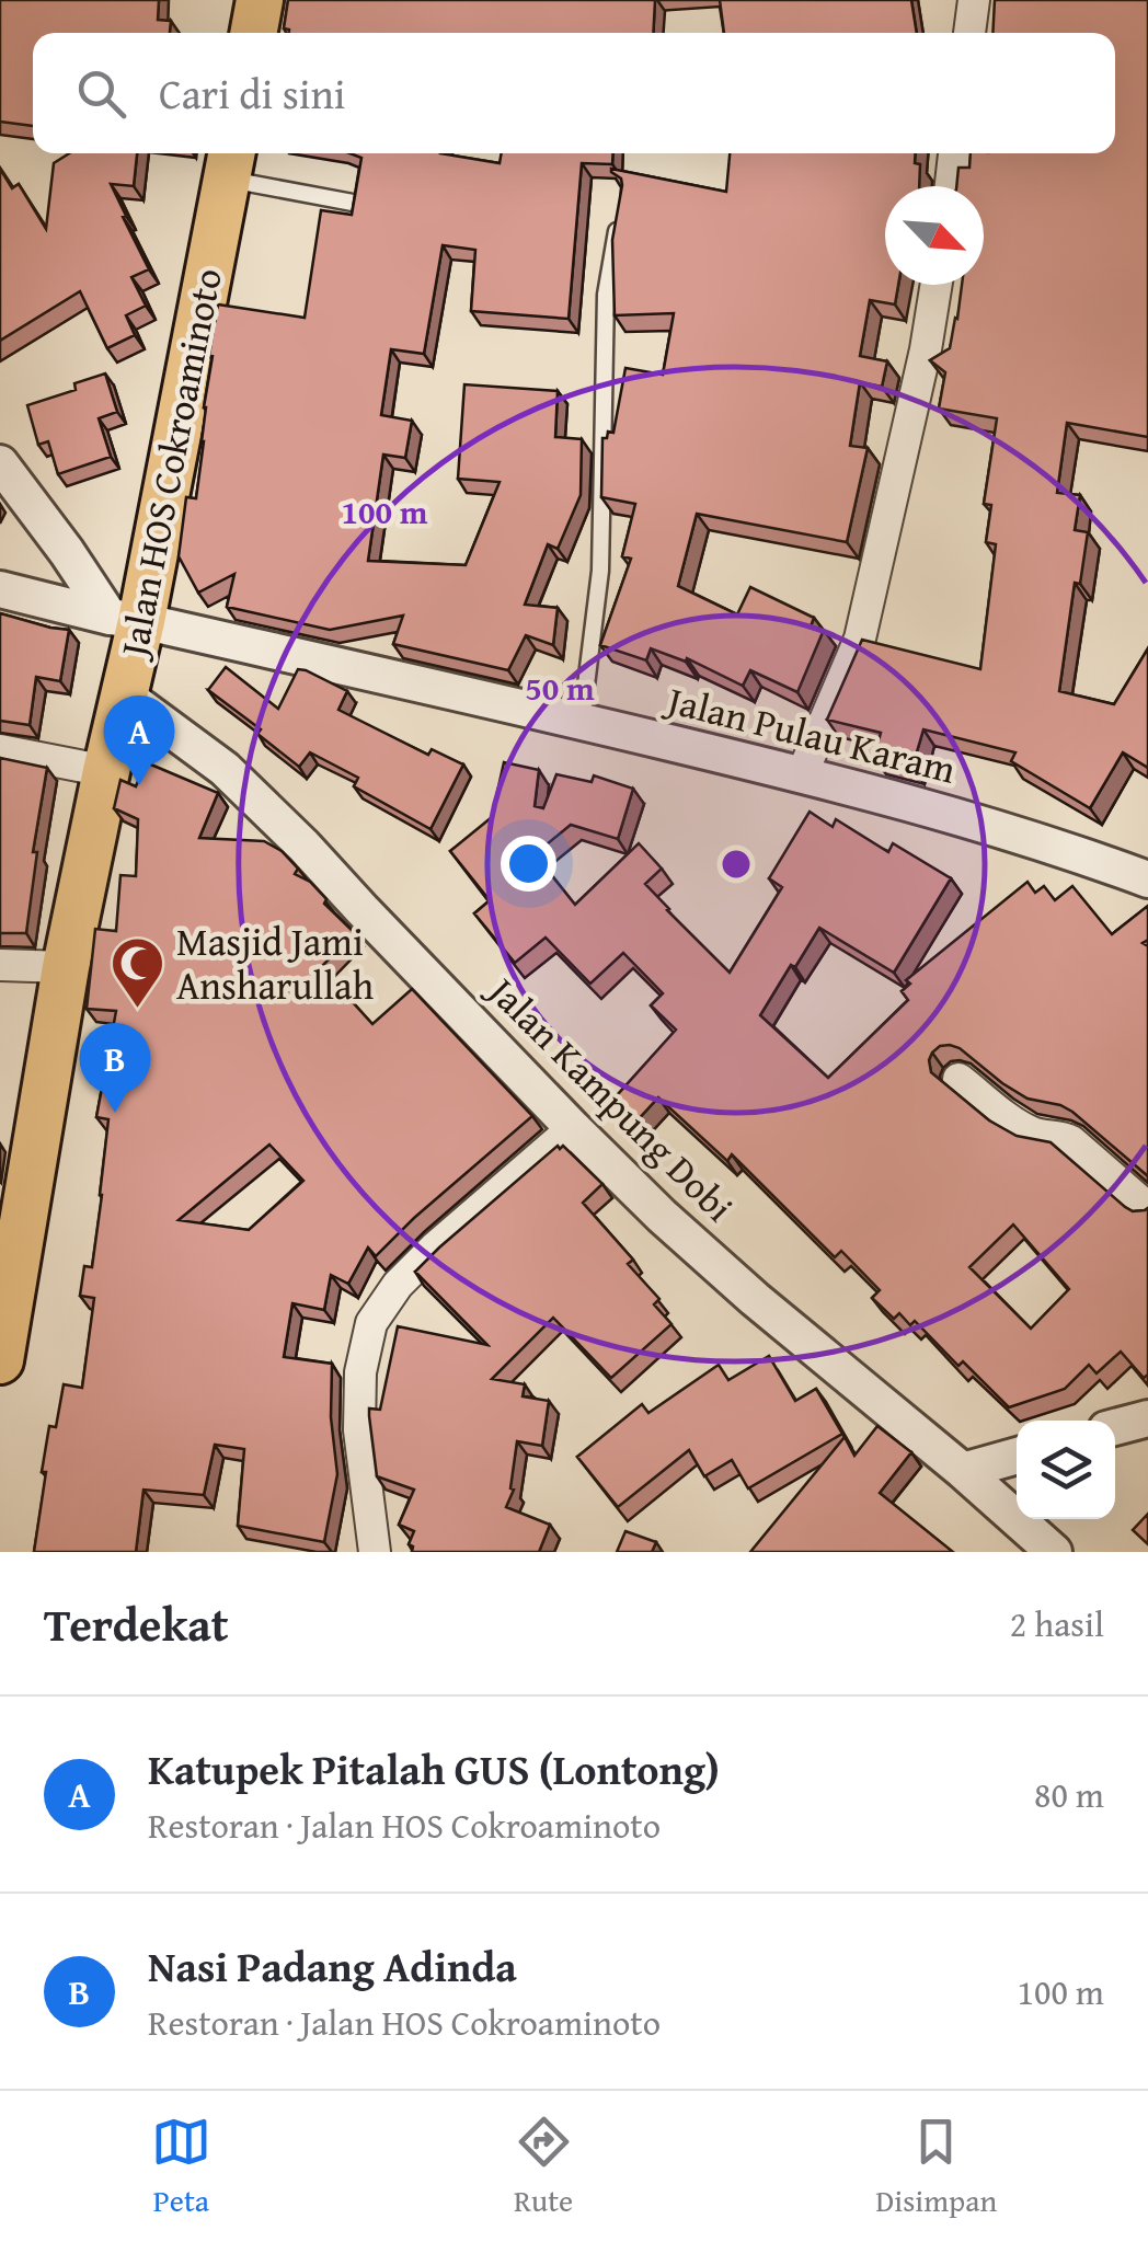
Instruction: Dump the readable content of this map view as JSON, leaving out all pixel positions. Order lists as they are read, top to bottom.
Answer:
{
  "streets": {
    "main road": ["Jalan HOS Cokroaminoto"],
    "street": ["Jalan Pulau Karam", "Jalan Kampung Dobi"]
  },
  "crossings": [
    ["Jalan HOS Cokroaminoto", "Jalan Pulau Karam"],
    ["Jalan HOS Cokroaminoto", "Jalan Kampung Dobi"]
  ],
  "places": {
    "mosque": ["Masjid Jami Ansharullah"]
  },
  "north": "bottom right",
  "page": {
    "search": "Cari di sini",
    "pins": ["A", "B"],
    "heading": ["Terdekat", "2 hasil"],
    "list": [
      {
        "mark": "A",
        "name": "Katupek Pitalah GUS (Lontong)",
        "note": "Restoran · Jalan HOS Cokroaminoto",
        "value": "80 m"
      },
      {
        "mark": "B",
        "name": "Nasi Padang Adinda",
        "note": "Restoran · Jalan HOS Cokroaminoto",
        "value": "100 m"
      }
    ],
    "nav": ["Peta", "Rute", "Disimpan"]
  },
  "rings": ["100 m", "50 m"]
}
